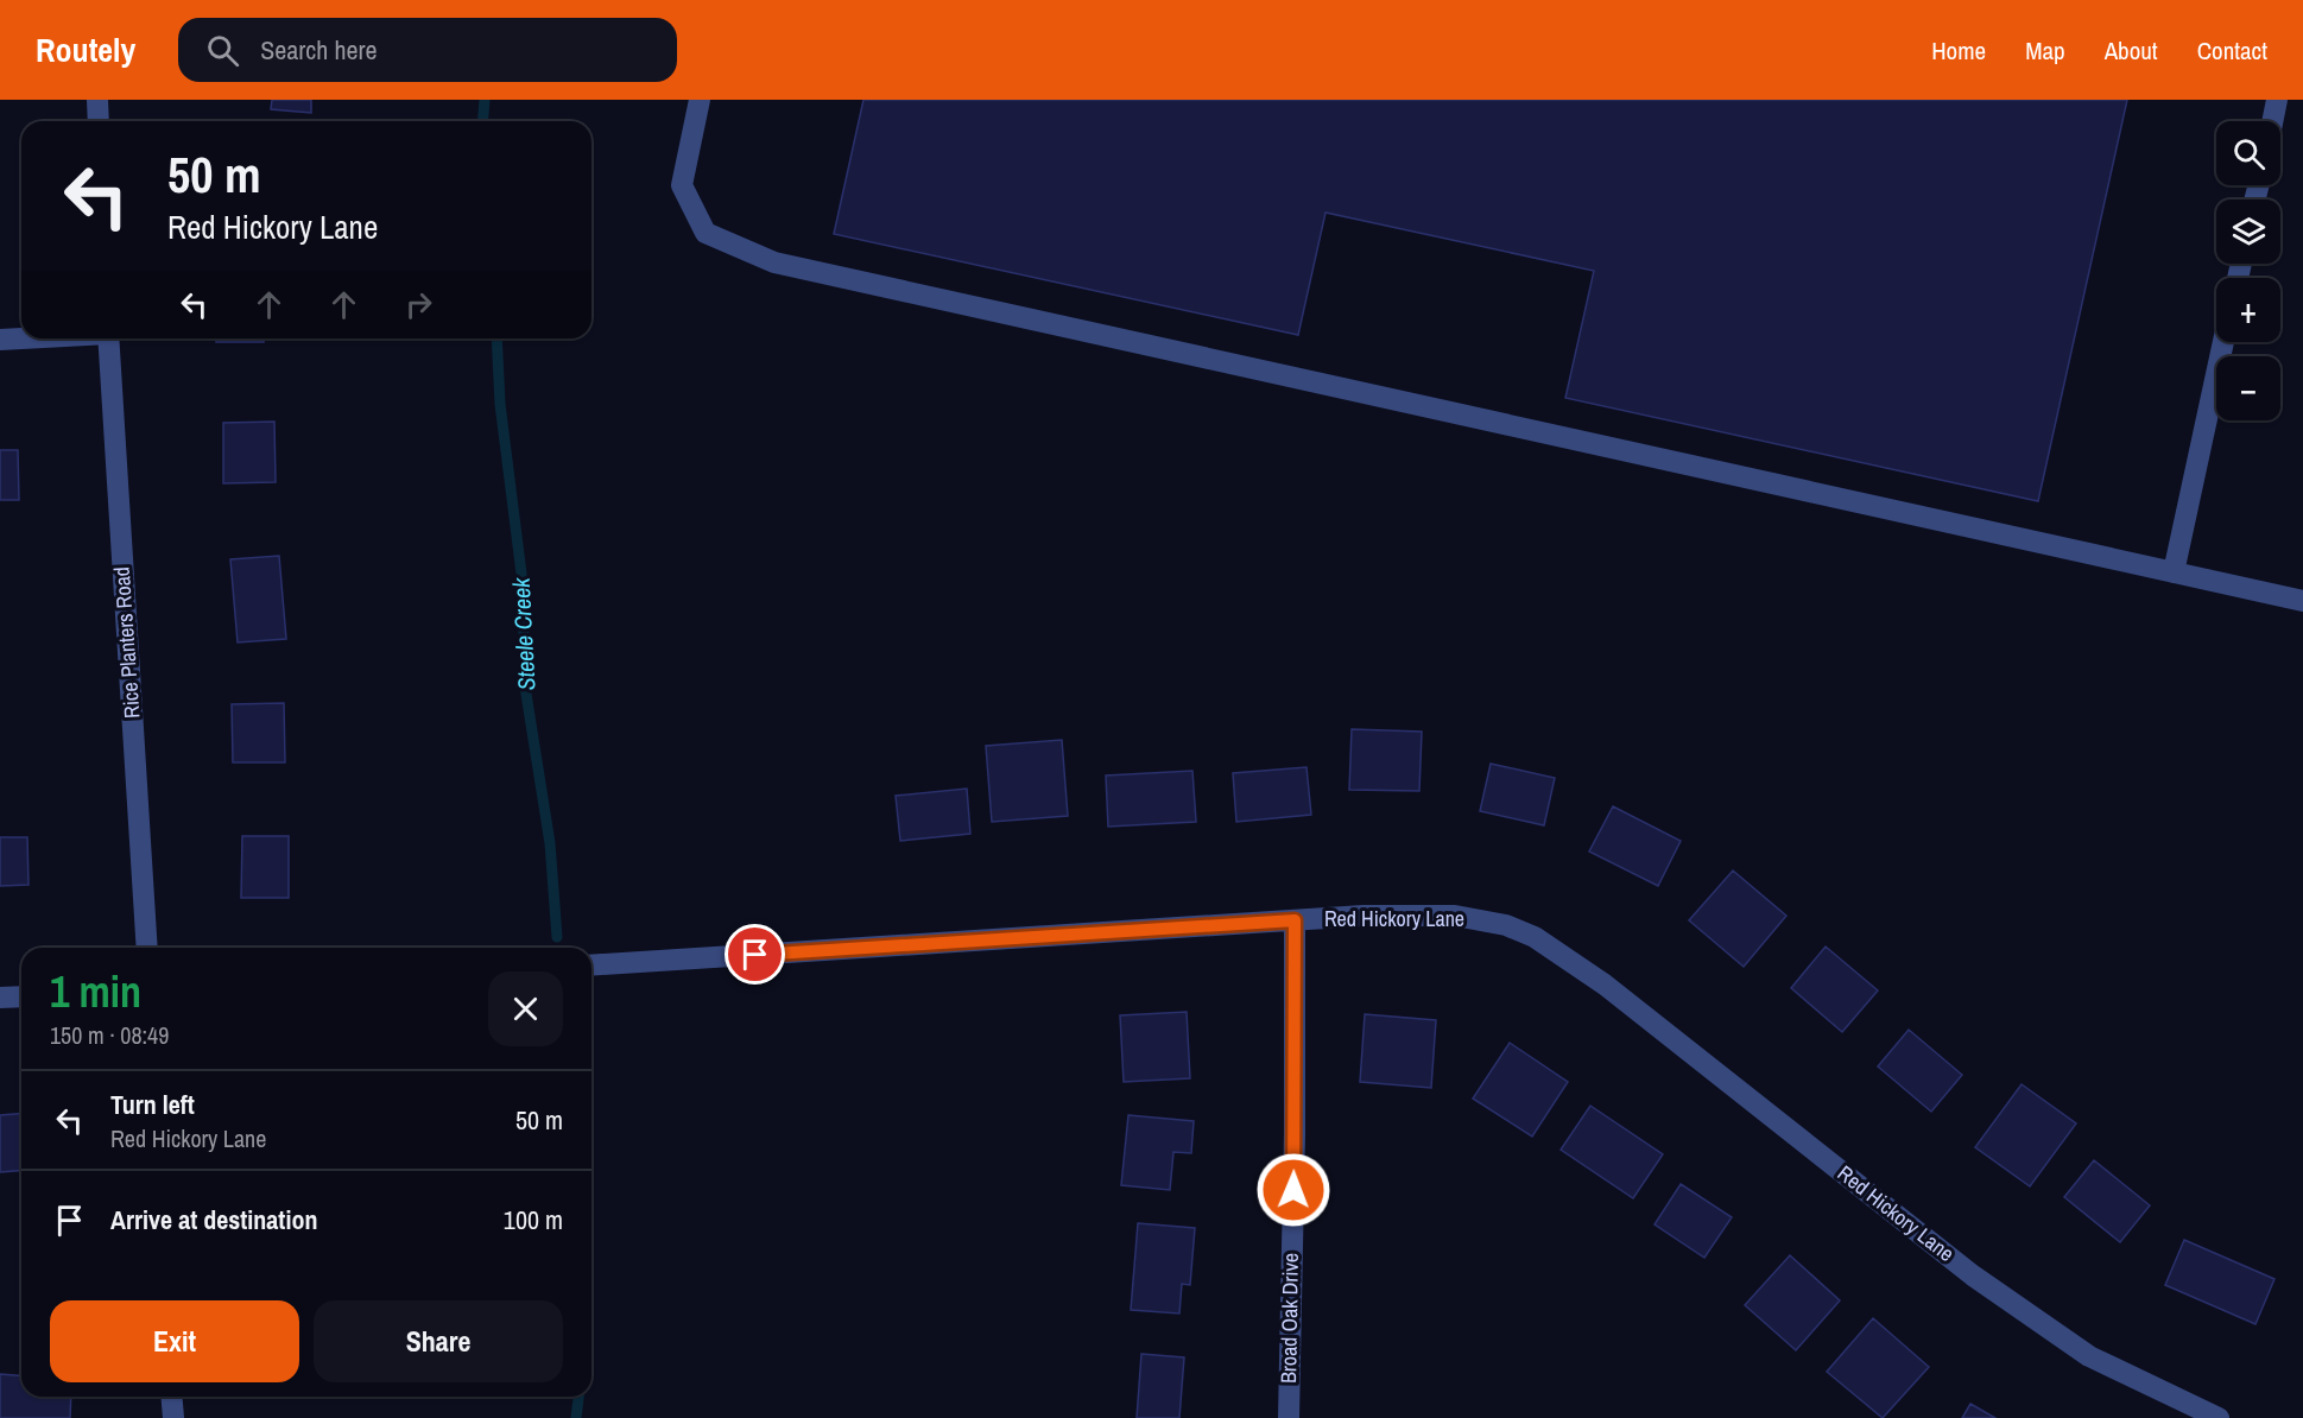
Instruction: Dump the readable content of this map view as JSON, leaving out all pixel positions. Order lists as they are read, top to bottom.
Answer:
{
  "streets": {
    "street": ["Rice Planters Road", "Red Hickory Lane", "Broad Oak Drive"]
  },
  "crossings": [
    ["Red Hickory Lane", "Broad Oak Drive"]
  ],
  "water": ["Steele Creek"],
  "page": {
    "header": "Routely",
    "search": "Search here",
    "nav": [
      "Home",
      "Map",
      "About",
      "Contact"
    ],
    "map_buttons": ["+", "−"],
    "turn": ["50 m", "Red Hickory Lane"],
    "heading": ["1 min", "150 m · 08:49"],
    "list": [
      {
        "name": "Turn left",
        "note": "Red Hickory Lane",
        "value": "50 m"
      },
      {
        "name": "Arrive at destination",
        "value": "100 m"
      }
    ],
    "buttons": ["Exit", "Share"]
  }
}
